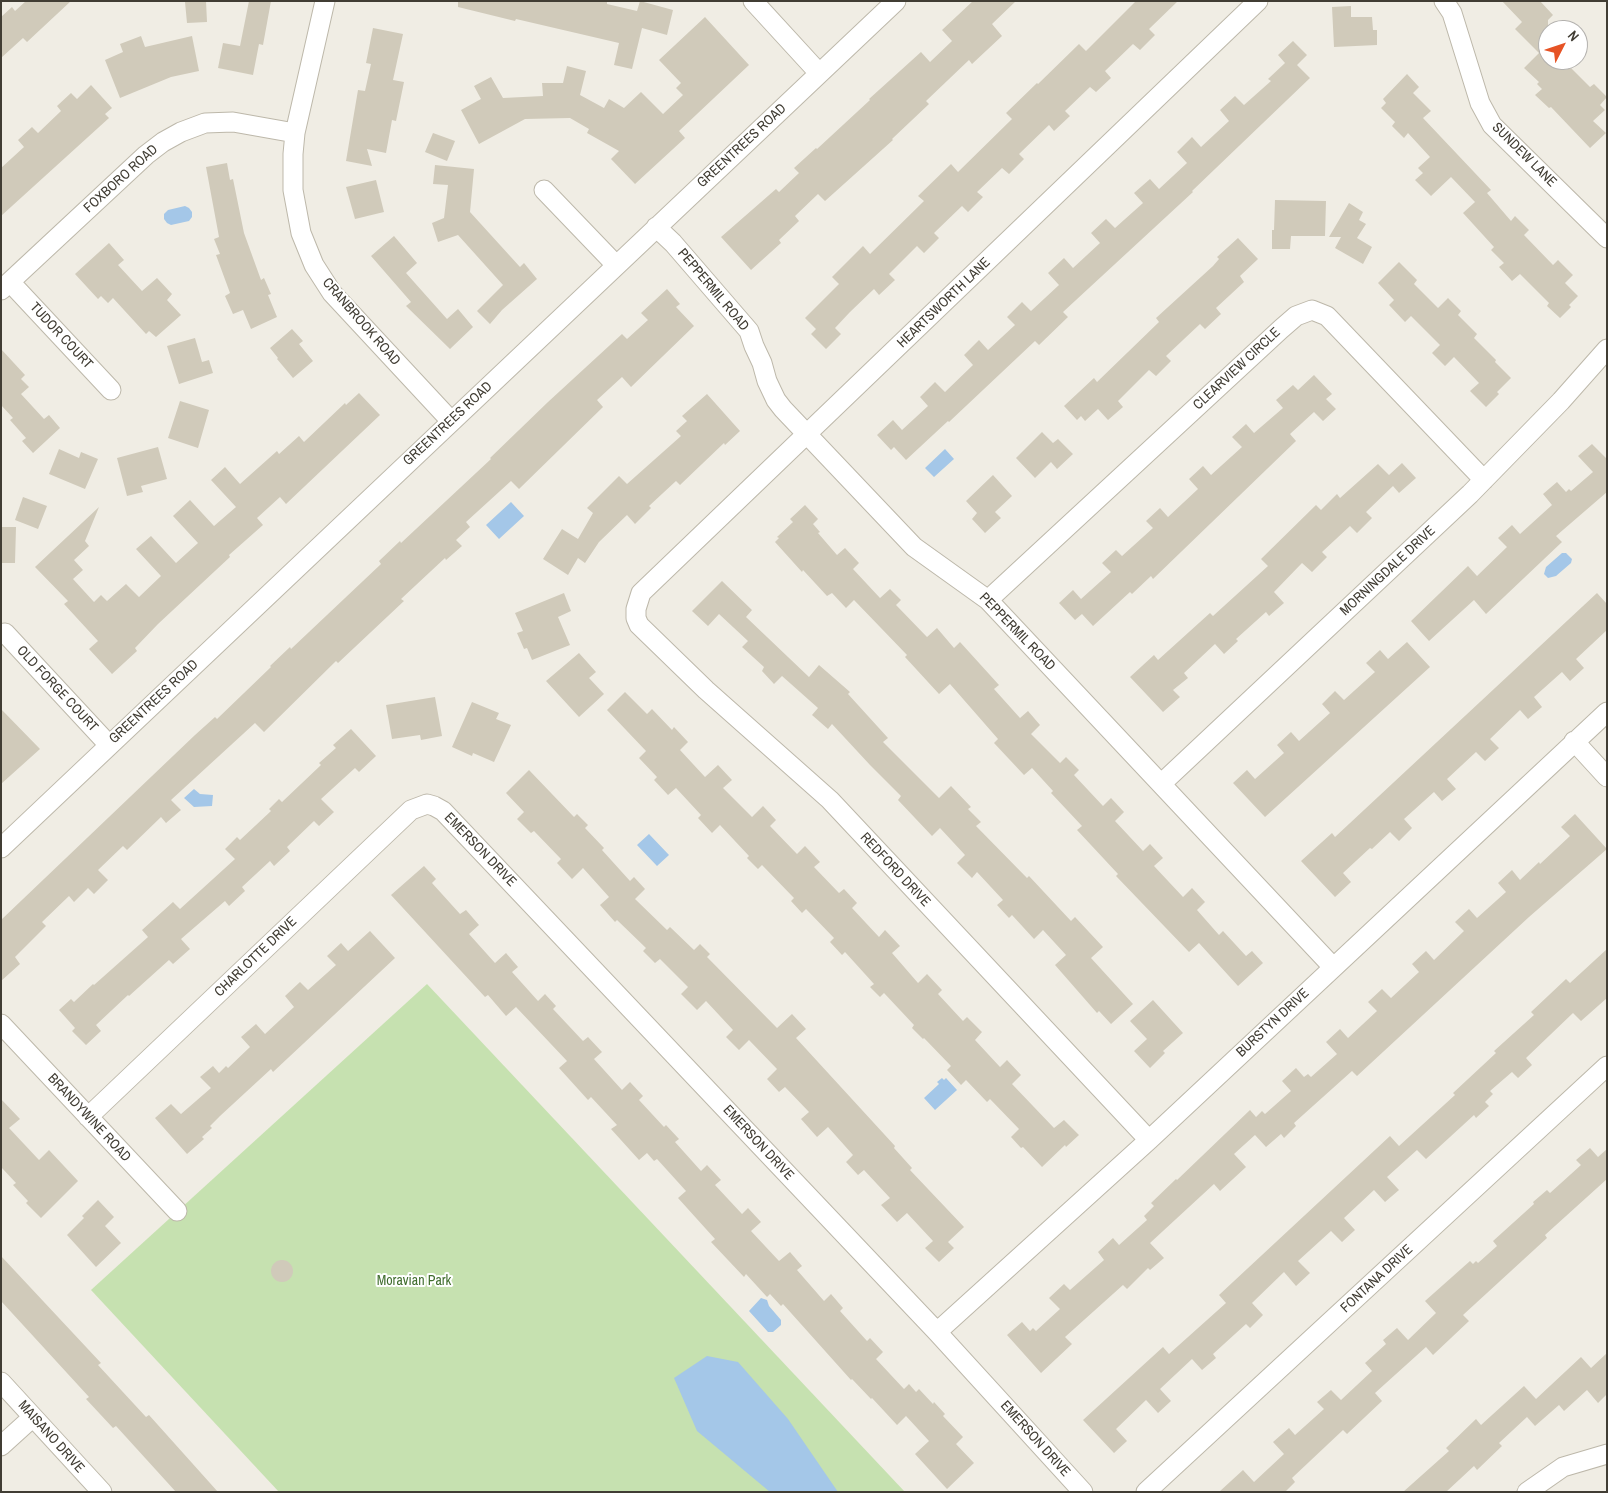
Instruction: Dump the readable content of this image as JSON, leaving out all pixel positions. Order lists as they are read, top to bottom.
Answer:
{
  "streets": {
    "street": [
      "GREENTREES ROAD",
      "SUNDEW LANE",
      "FOXBORO ROAD",
      "PEPPERMIL ROAD",
      "HEARTSWORTH LANE",
      "CRANBROOK ROAD",
      "TUDOR COURT",
      "CLEARVIEW CIRCLE",
      "MORNINGDALE DRIVE",
      "OLD FORGE COURT",
      "EMERSON DRIVE",
      "REDFORD DRIVE",
      "CHARLOTTE DRIVE",
      "BURSTYN DRIVE",
      "BRANDYWINE ROAD",
      "FONTANA DRIVE",
      "MAISANO DRIVE"
    ]
  },
  "crossings": [
    ["GREENTREES ROAD", "PEPPERMIL ROAD"],
    ["GREENTREES ROAD", "CRANBROOK ROAD"],
    ["GREENTREES ROAD", "OLD FORGE COURT"],
    ["FOXBORO ROAD", "CRANBROOK ROAD"],
    ["FOXBORO ROAD", "TUDOR COURT"],
    ["PEPPERMIL ROAD", "HEARTSWORTH LANE"],
    ["PEPPERMIL ROAD", "CLEARVIEW CIRCLE"],
    ["PEPPERMIL ROAD", "MORNINGDALE DRIVE"],
    ["PEPPERMIL ROAD", "BURSTYN DRIVE"],
    ["HEARTSWORTH LANE", "REDFORD DRIVE"],
    ["CLEARVIEW CIRCLE", "MORNINGDALE DRIVE"],
    ["EMERSON DRIVE", "CHARLOTTE DRIVE"],
    ["EMERSON DRIVE", "BURSTYN DRIVE"],
    ["REDFORD DRIVE", "BURSTYN DRIVE"],
    ["CHARLOTTE DRIVE", "BRANDYWINE ROAD"]
  ],
  "parks": ["Moravian Park"],
  "north": "top right"
}
